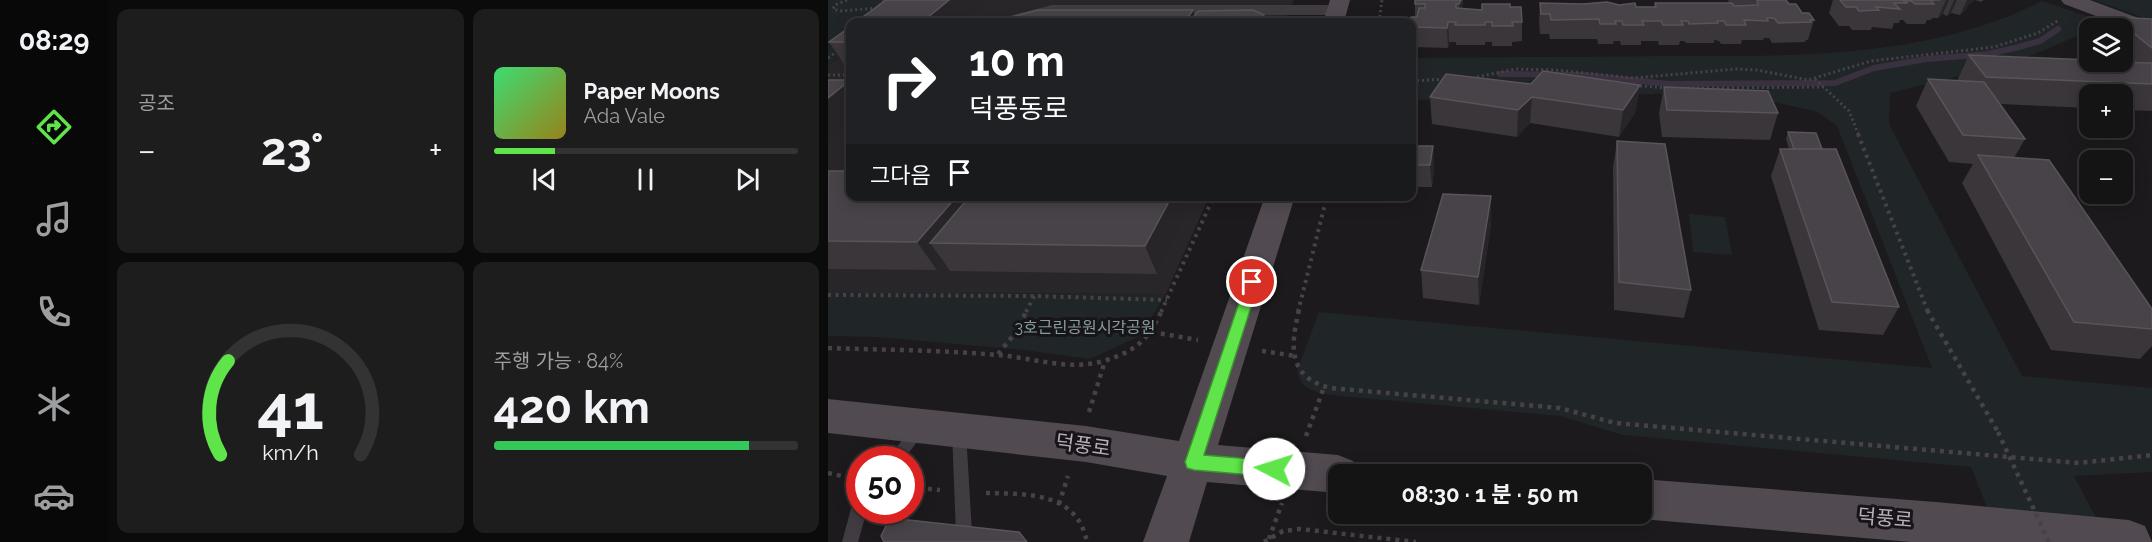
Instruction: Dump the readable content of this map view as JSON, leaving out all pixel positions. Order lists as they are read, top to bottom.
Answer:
{
  "streets": {
    "main road": ["덕풍로"]
  },
  "parks": ["3호근린공원시각공원"],
  "page": {
    "tabs": "08:29",
    "tile": [
      "공조",
      ["주행 가능 · 84%", "420 km"]
    ],
    "map_buttons": ["+", "−"],
    "turn": ["10 m", "덕풍동로"],
    "song": ["Paper Moons", "Ada Vale"],
    "heat": ["−", "23°", "+"],
    "then": "그다음",
    "limit": "50",
    "trip": "08:30 · 1 분 · 50 m",
    "gauge": ["41", "km/h"]
  }
}
